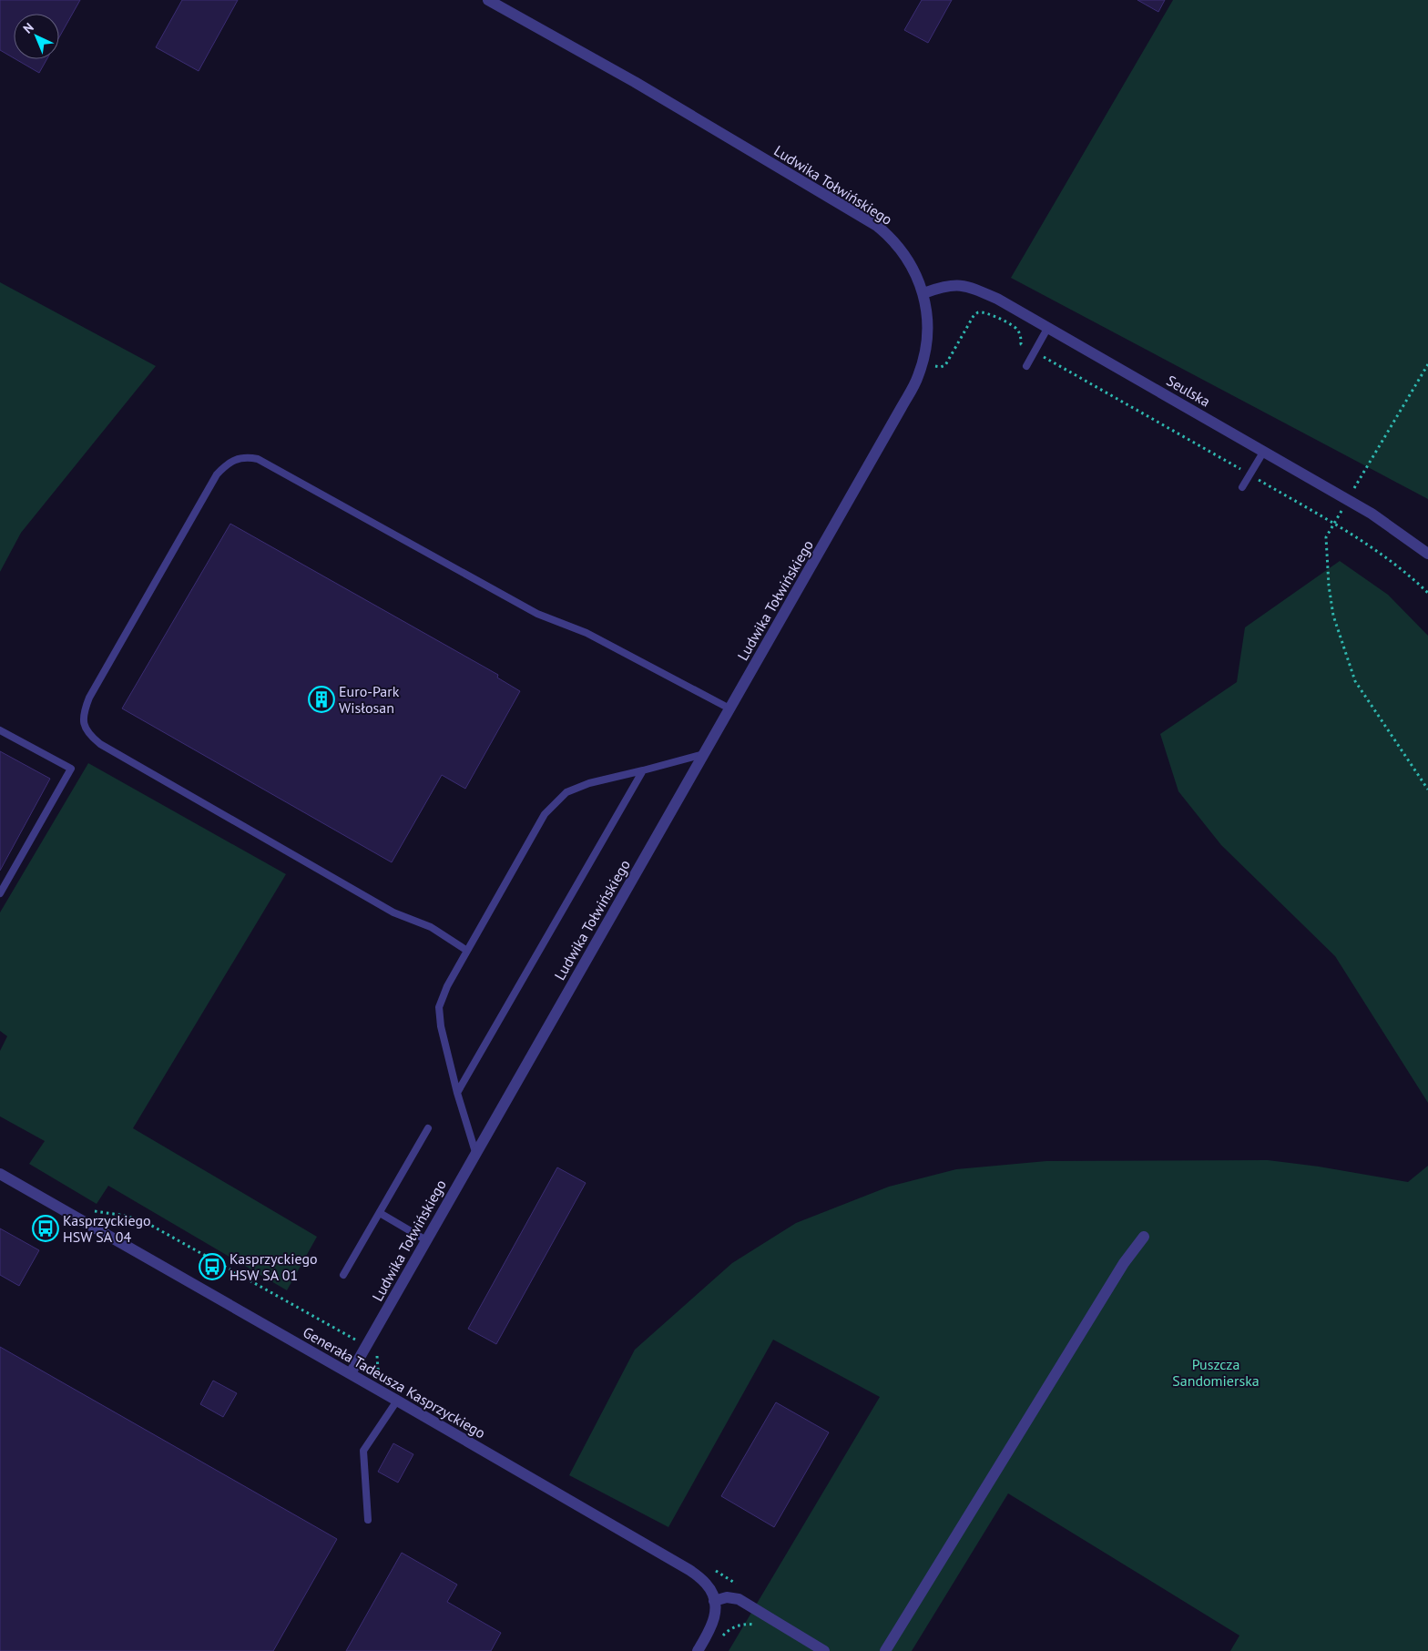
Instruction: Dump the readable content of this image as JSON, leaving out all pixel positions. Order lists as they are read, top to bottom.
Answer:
{
  "streets": {
    "street": ["Ludwika Tołwińskiego", "Seulska", "Generała Tadeusza Kasprzyckiego"]
  },
  "crossings": [
    ["Ludwika Tołwińskiego", "Seulska"],
    ["Ludwika Tołwińskiego", "Generała Tadeusza Kasprzyckiego"]
  ],
  "parks": ["Puszcza Sandomierska"],
  "places": {
    "building": ["Euro-Park Wisłosan"],
    "bus stop": ["Kasprzyckiego HSW SA 04", "Kasprzyckiego HSW SA 01"]
  },
  "north": "top left"
}
